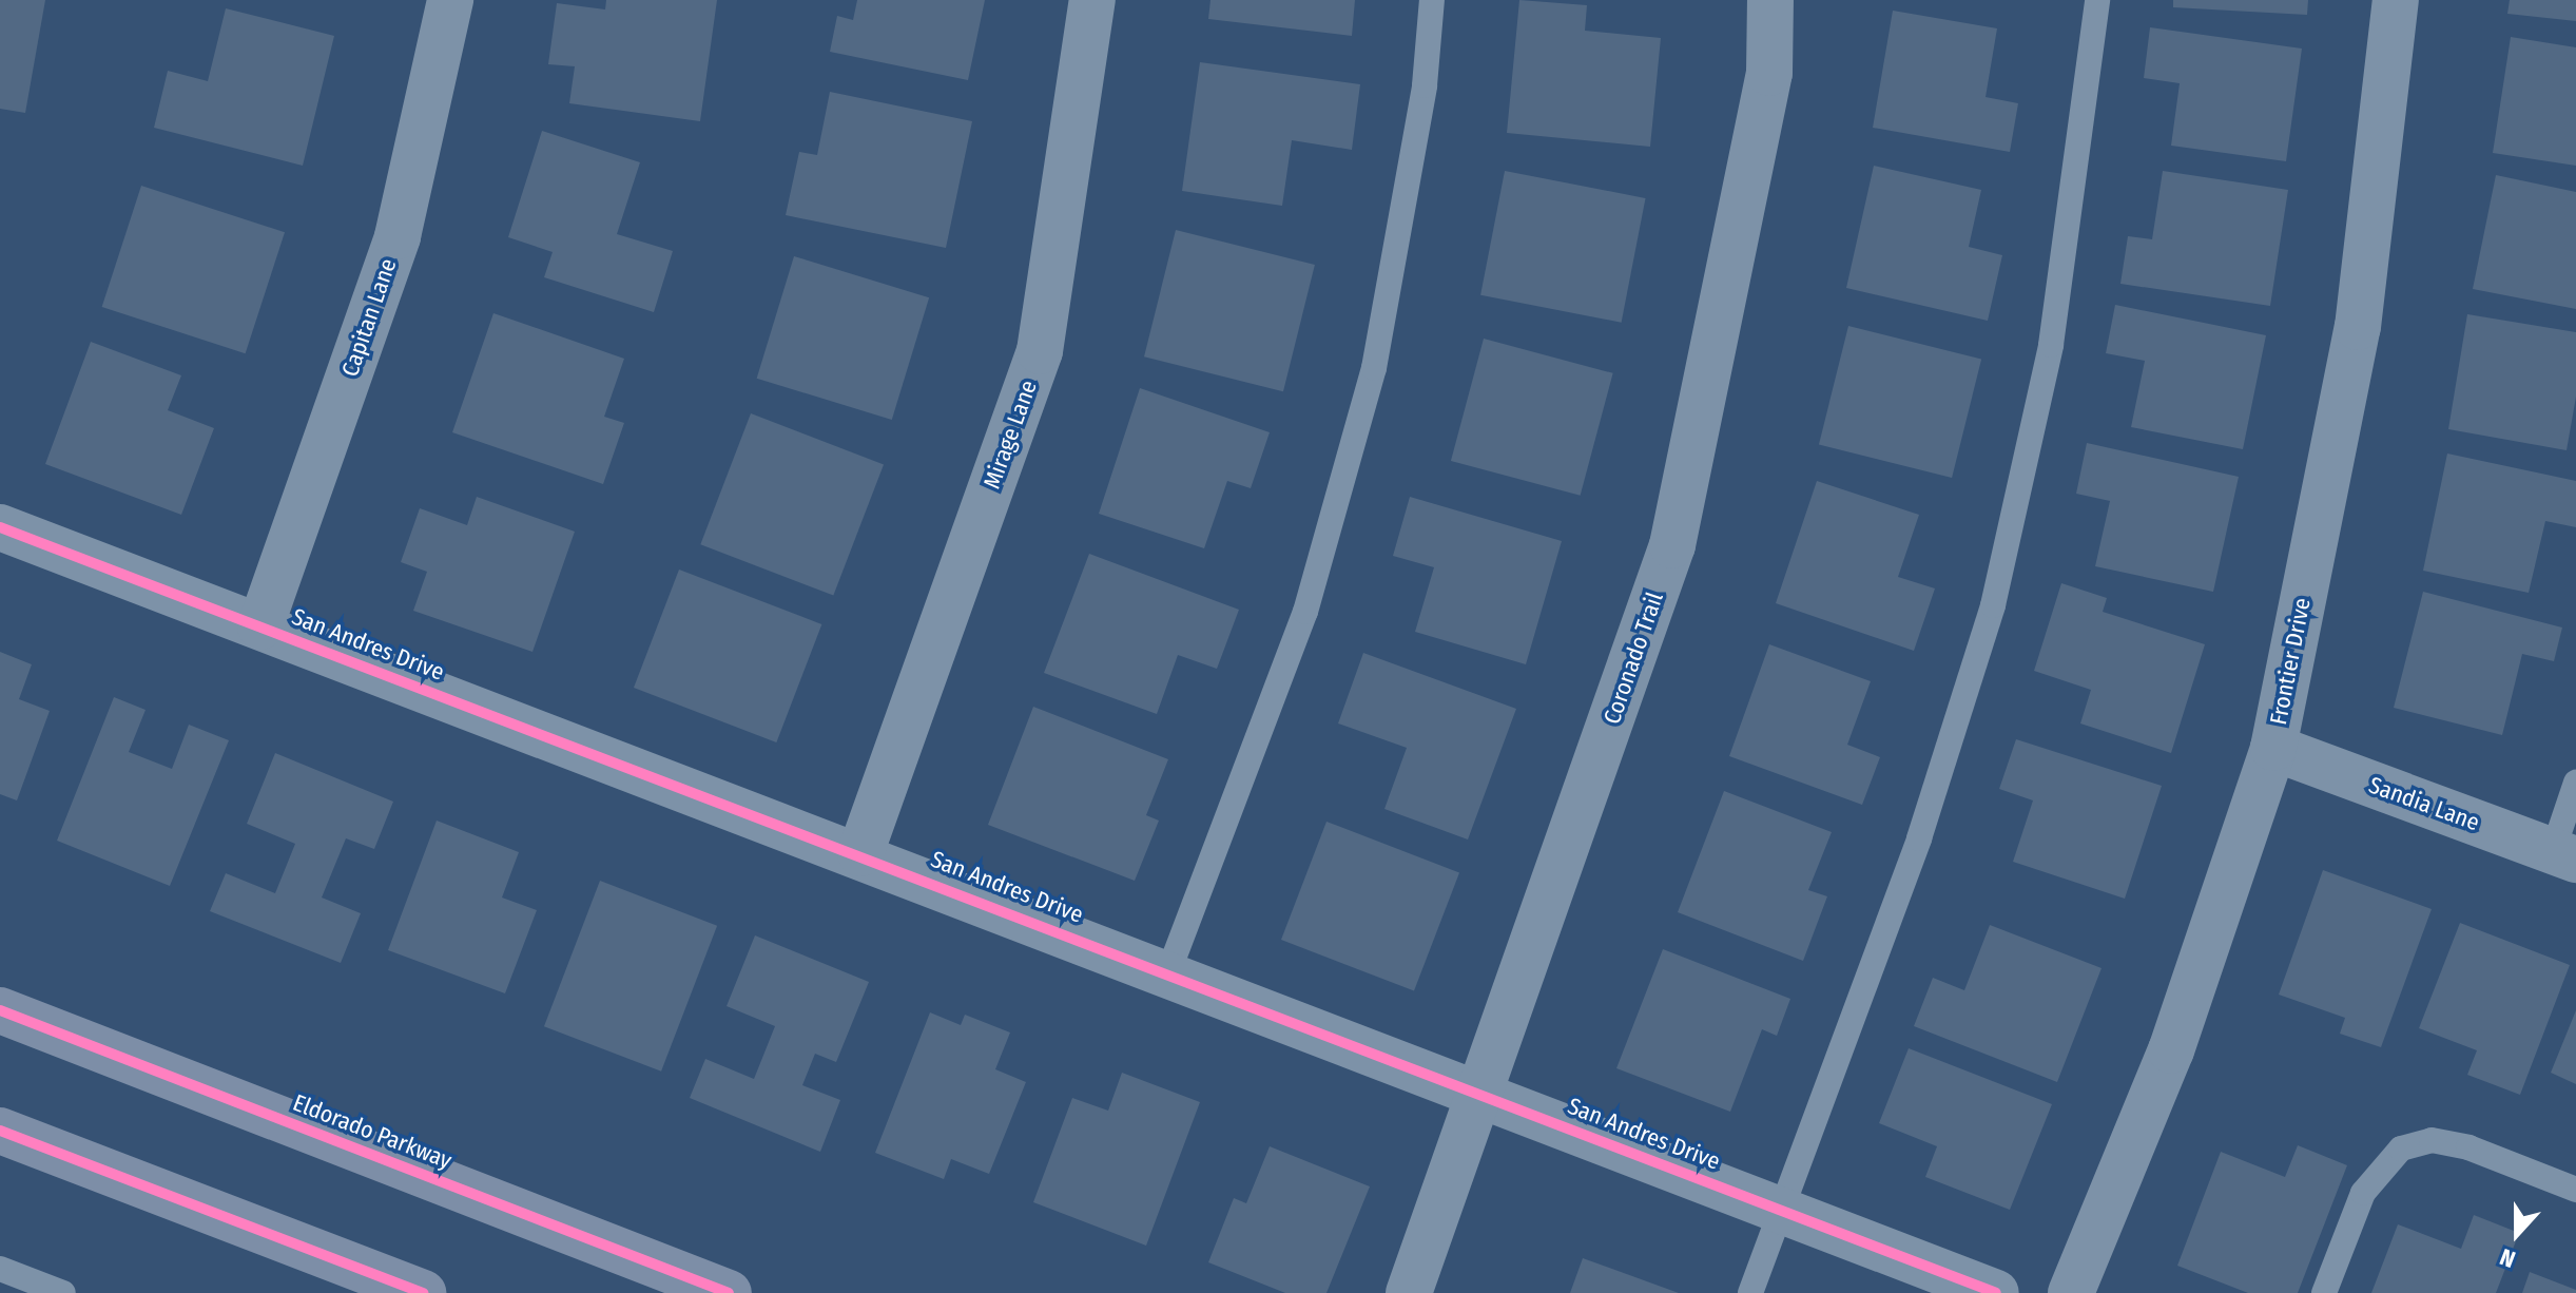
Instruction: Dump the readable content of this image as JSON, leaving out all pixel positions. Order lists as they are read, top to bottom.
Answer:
{
  "streets": {
    "main road": ["Eldorado Parkway"],
    "street": [
      "Capitan Lane",
      "Mirage Lane",
      "San Andres Drive",
      "Coronado Trail",
      "Frontier Drive",
      "Sandia Lane"
    ]
  },
  "crossings": [
    ["Capitan Lane", "San Andres Drive"],
    ["Mirage Lane", "San Andres Drive"],
    ["San Andres Drive", "Coronado Trail"],
    ["Frontier Drive", "Sandia Lane"]
  ],
  "north": "bottom"
}
